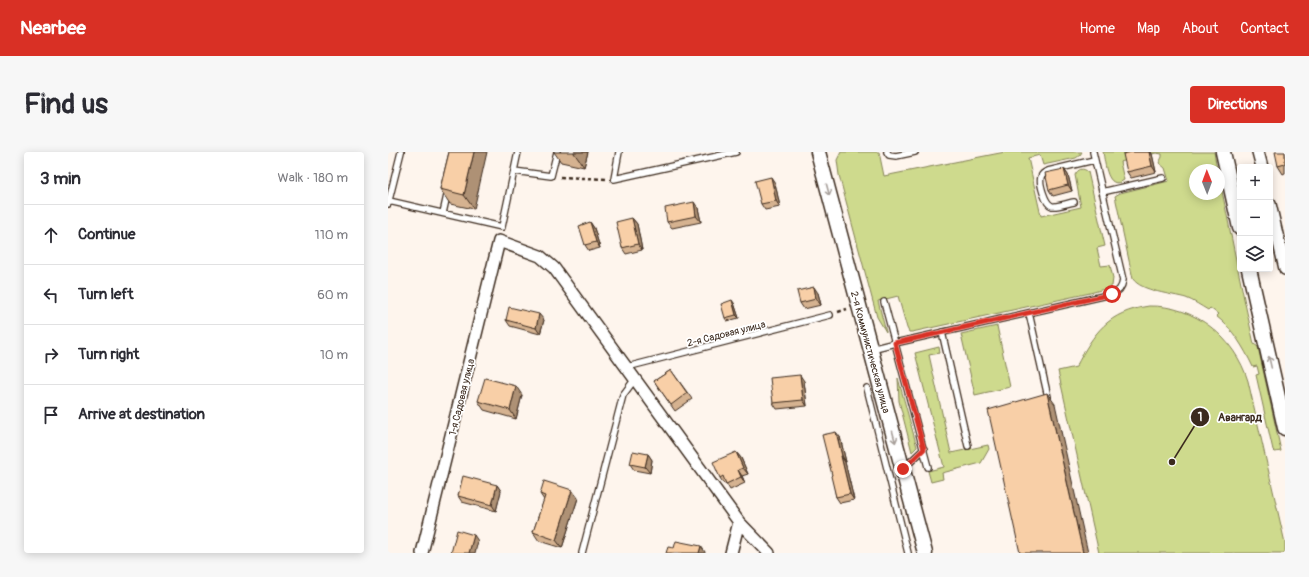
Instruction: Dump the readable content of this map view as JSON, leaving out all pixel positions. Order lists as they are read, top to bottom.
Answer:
{
  "streets": {
    "street": ["2-я Коммунистическая улица", "1-я Садовая улица"],
    "lane": ["2-я Садовая улица"]
  },
  "crossings": [
    ["2-я Садовая улица", "1-я Садовая улица"]
  ],
  "one_way": ["2-я Коммунистическая улица"],
  "places": ["Авангард"],
  "north": "top",
  "page": {
    "header": "Nearbee",
    "nav": [
      "Home",
      "Map",
      "About",
      "Contact"
    ],
    "buttons": "Directions",
    "title": "Find us",
    "heading": ["3 min", "Walk · 180 m"],
    "map_buttons": ["+", "−"],
    "list": [
      ["Continue", "110 m"],
      ["Turn left", "60 m"],
      ["Turn right", "10 m"],
      "Arrive at destination"
    ]
  }
}
